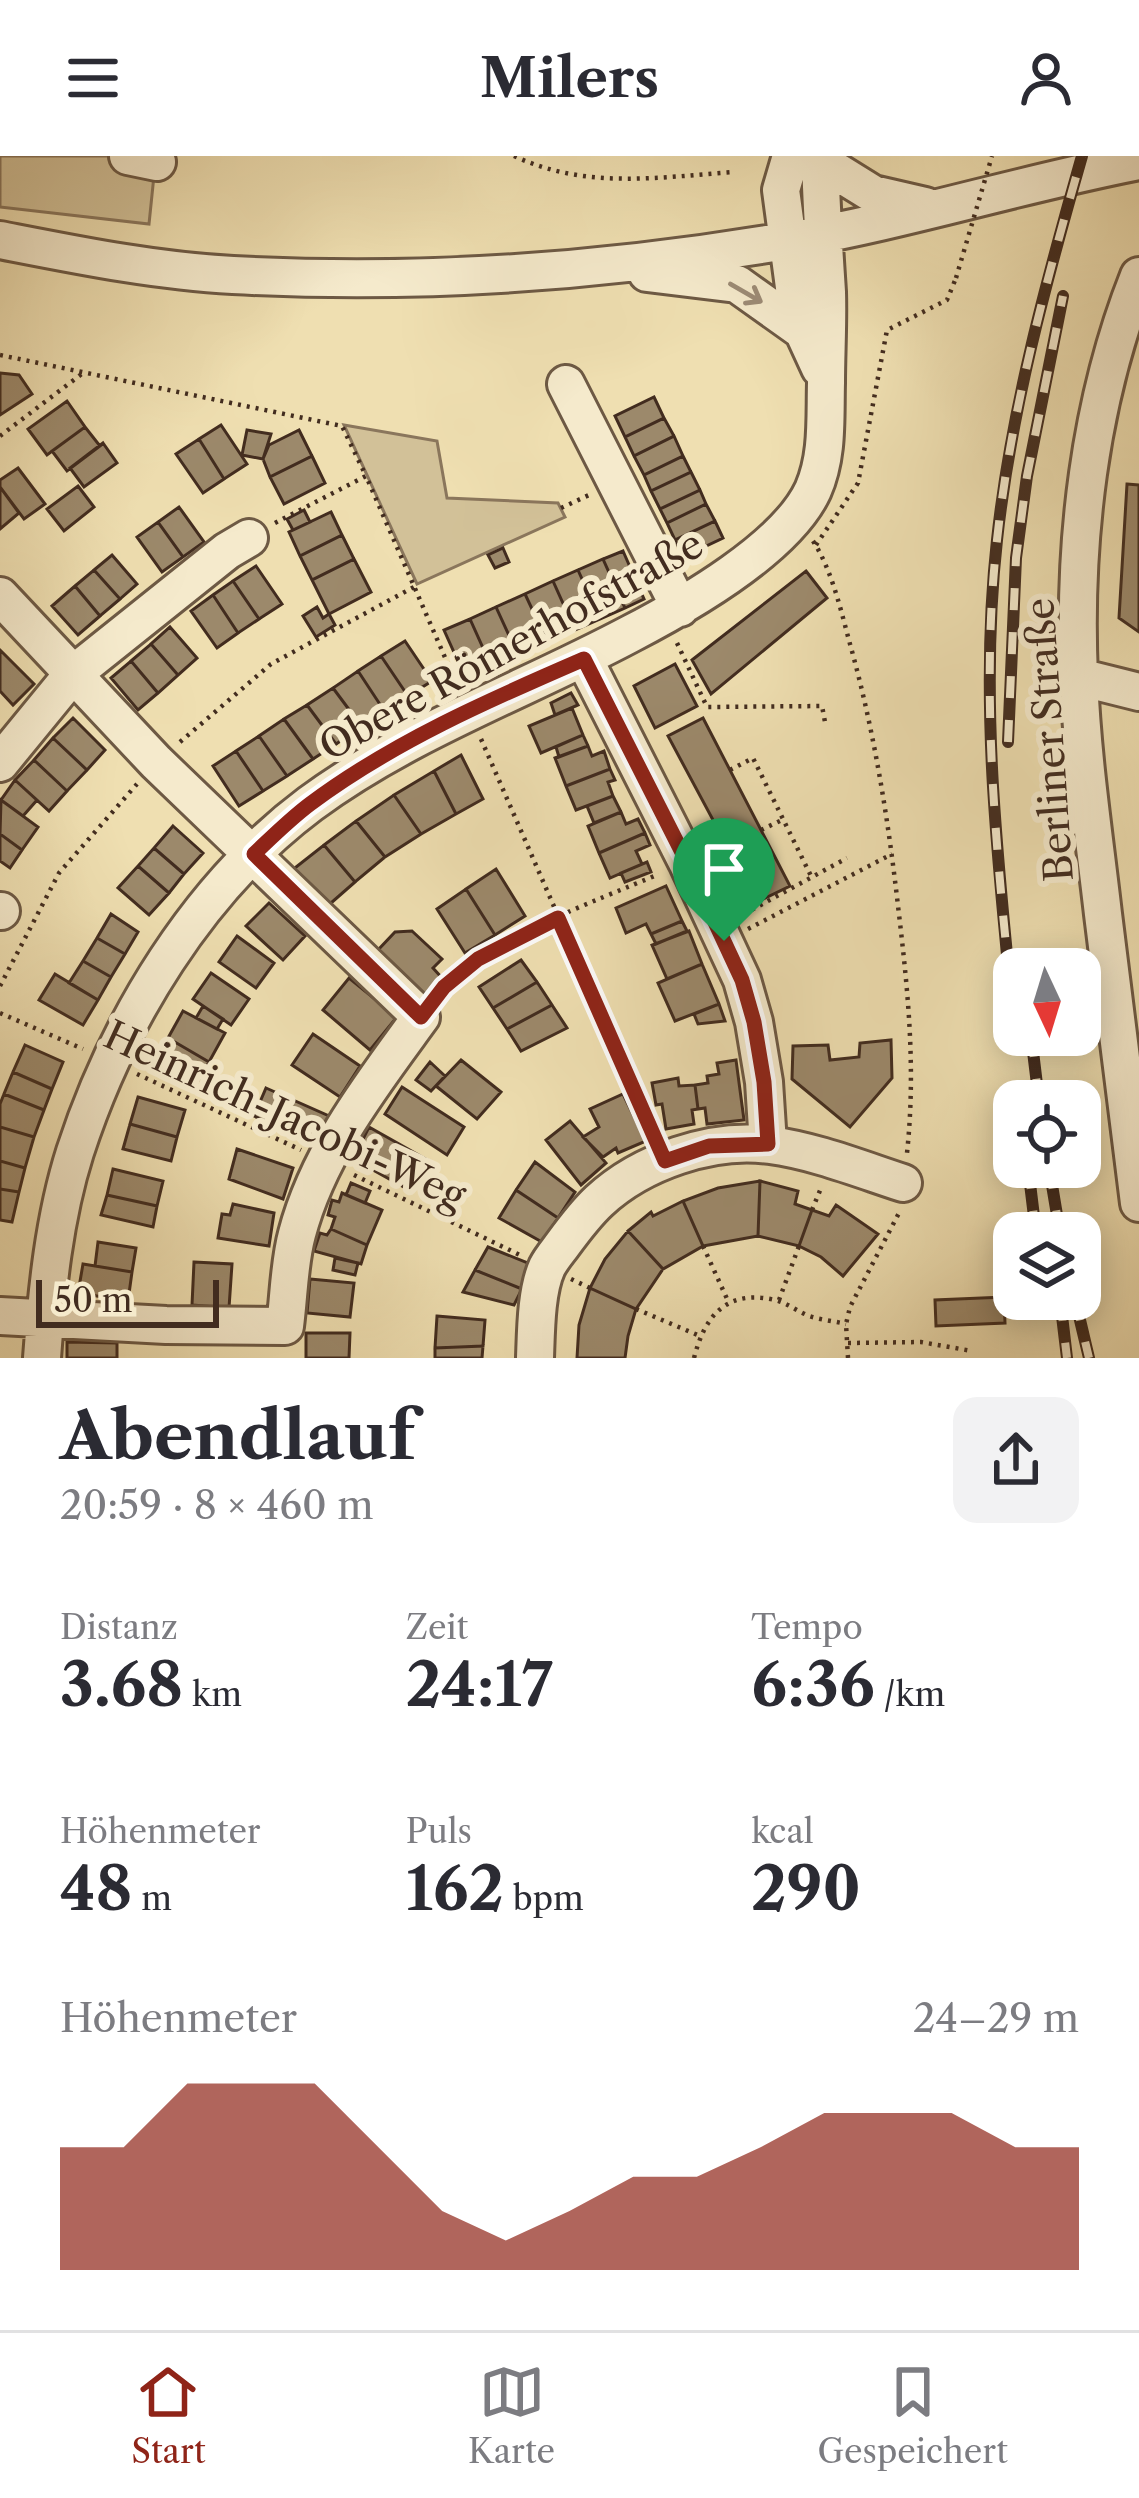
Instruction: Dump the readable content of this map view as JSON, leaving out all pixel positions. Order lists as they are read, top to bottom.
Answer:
{
  "streets": {
    "street": ["Obere Römerhofstraße", "Berliner Straße"],
    "path": ["Heinrich-Jacobi-Weg"]
  },
  "crossings": [
    ["Obere Römerhofstraße", "Heinrich-Jacobi-Weg"]
  ],
  "scale_bar": "50 m",
  "north": "bottom",
  "page": {
    "header": "Milers",
    "scale": "50 m",
    "heading": ["Abendlauf", "20:59 · 8 × 460 m"],
    "stats": [
      ["Distanz", "3.68 km"],
      ["Zeit", "24:17"],
      ["Tempo", "6:36 /km"],
      ["Höhenmeter", "48 m"],
      ["Puls", "162 bpm"],
      ["kcal", "290"]
    ],
    "chart": ["Höhenmeter", "24–29 m"],
    "tabs": ["Start", "Karte", "Gespeichert"]
  }
}
